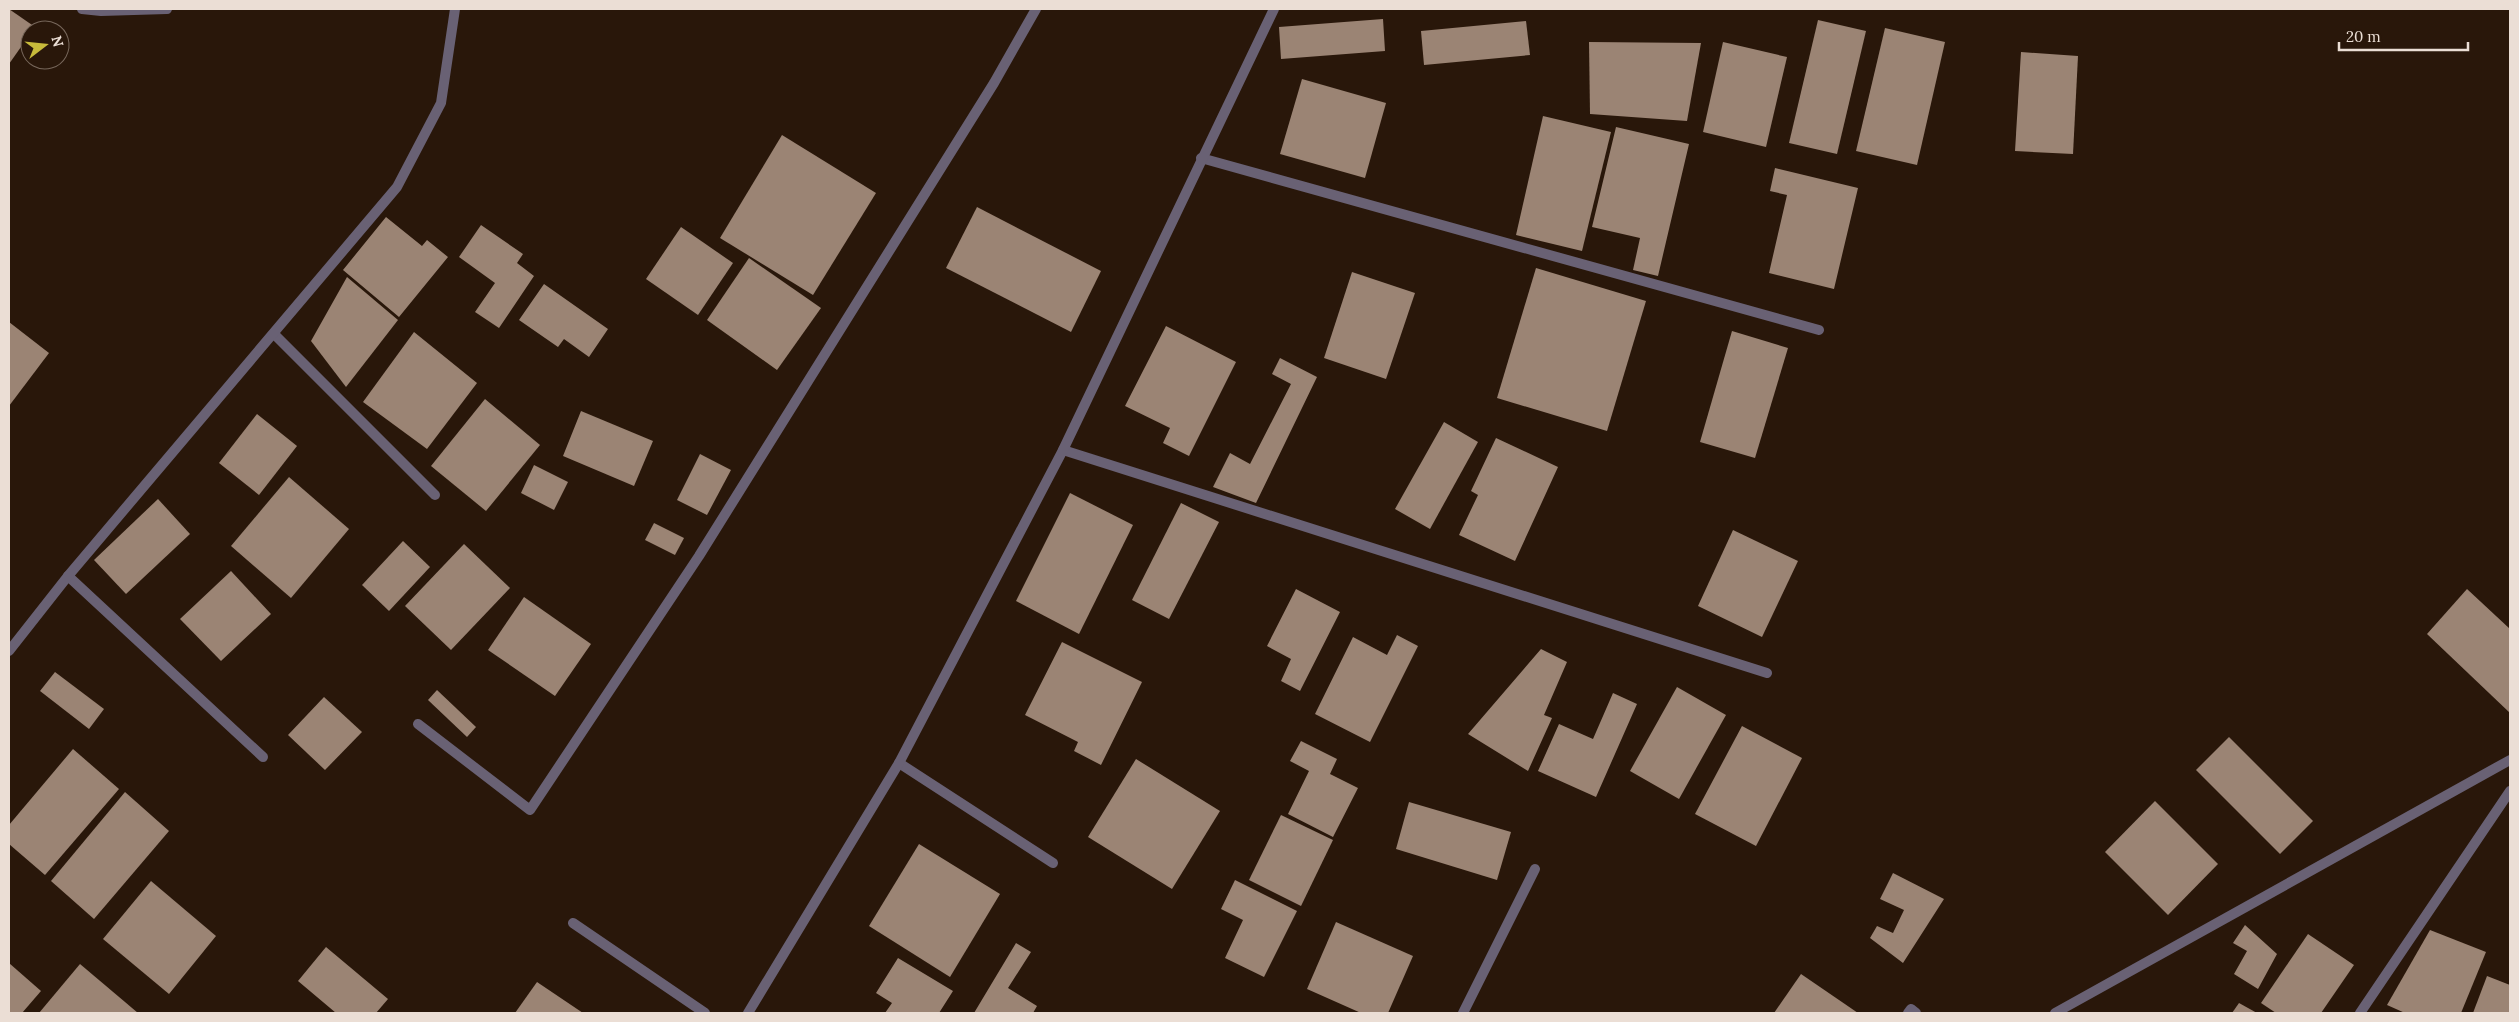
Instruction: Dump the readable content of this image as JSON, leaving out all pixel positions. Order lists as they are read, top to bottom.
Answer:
{
  "scale_bar": "20 m",
  "north": "right"
}
